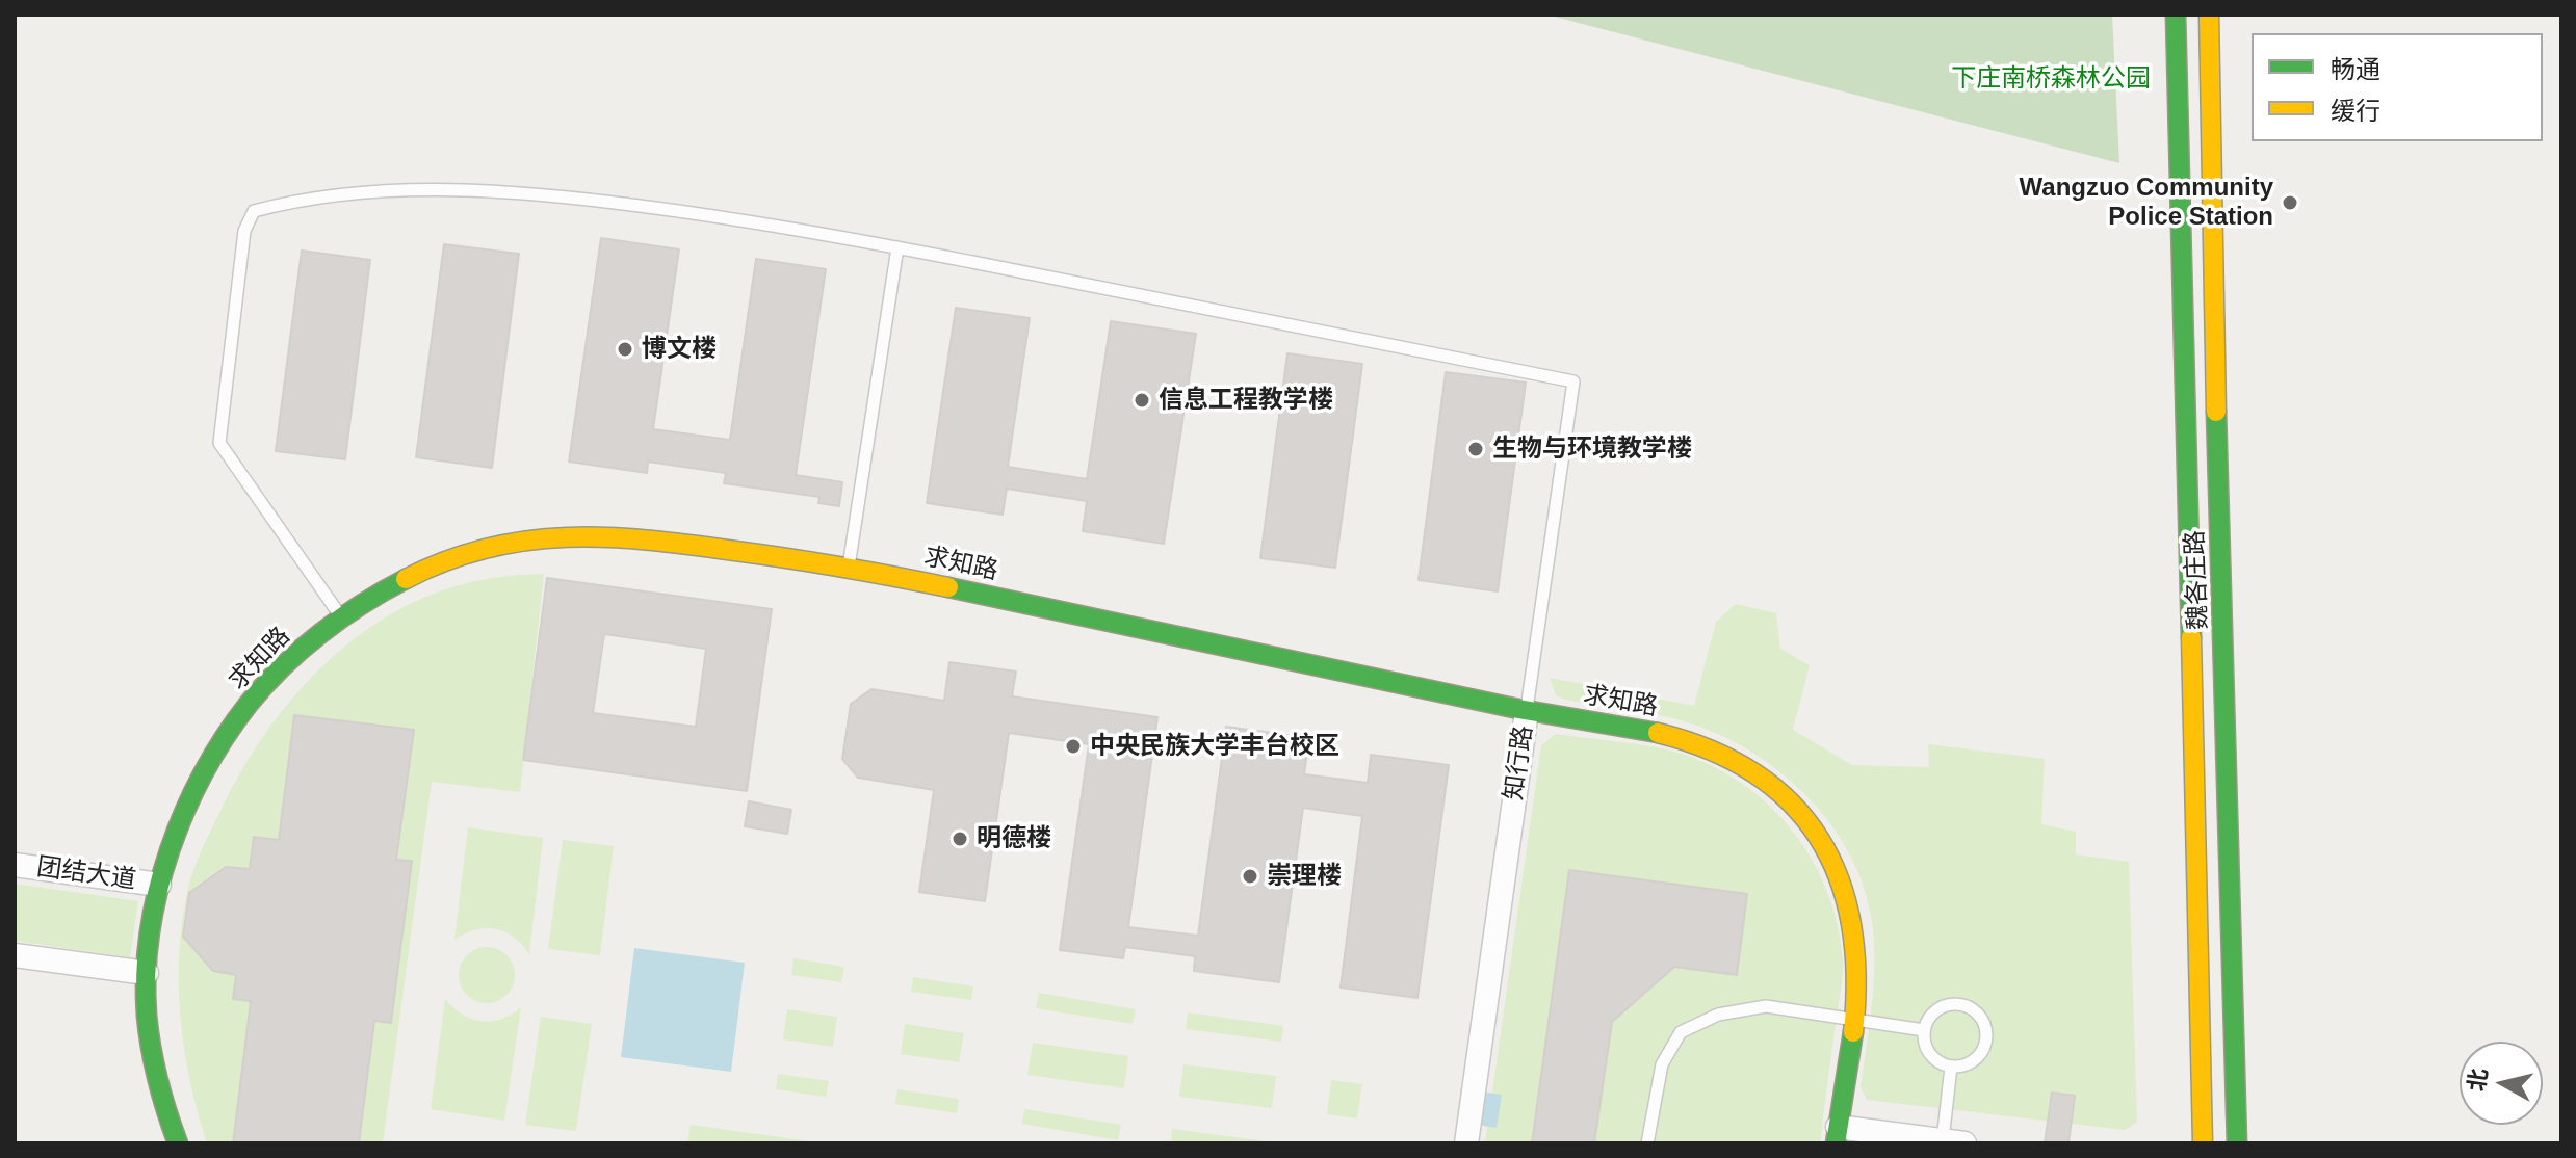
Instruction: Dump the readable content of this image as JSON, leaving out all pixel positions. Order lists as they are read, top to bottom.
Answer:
{
  "streets": {
    "street": [
      "求知路",
      "魏各庄路",
      "知行路",
      "团结大道"
    ]
  },
  "crossings": [
    ["求知路", "知行路"],
    ["求知路", "团结大道"]
  ],
  "parks": ["下庄南桥森林公园"],
  "places": [
    "Wangzuo Community Police Station",
    "博文楼",
    "信息工程教学楼",
    "生物与环境教学楼",
    "中央民族大学丰台校区",
    "明德楼",
    "崇理楼"
  ],
  "legend": ["畅通", "缓行"],
  "north": "left"
}
